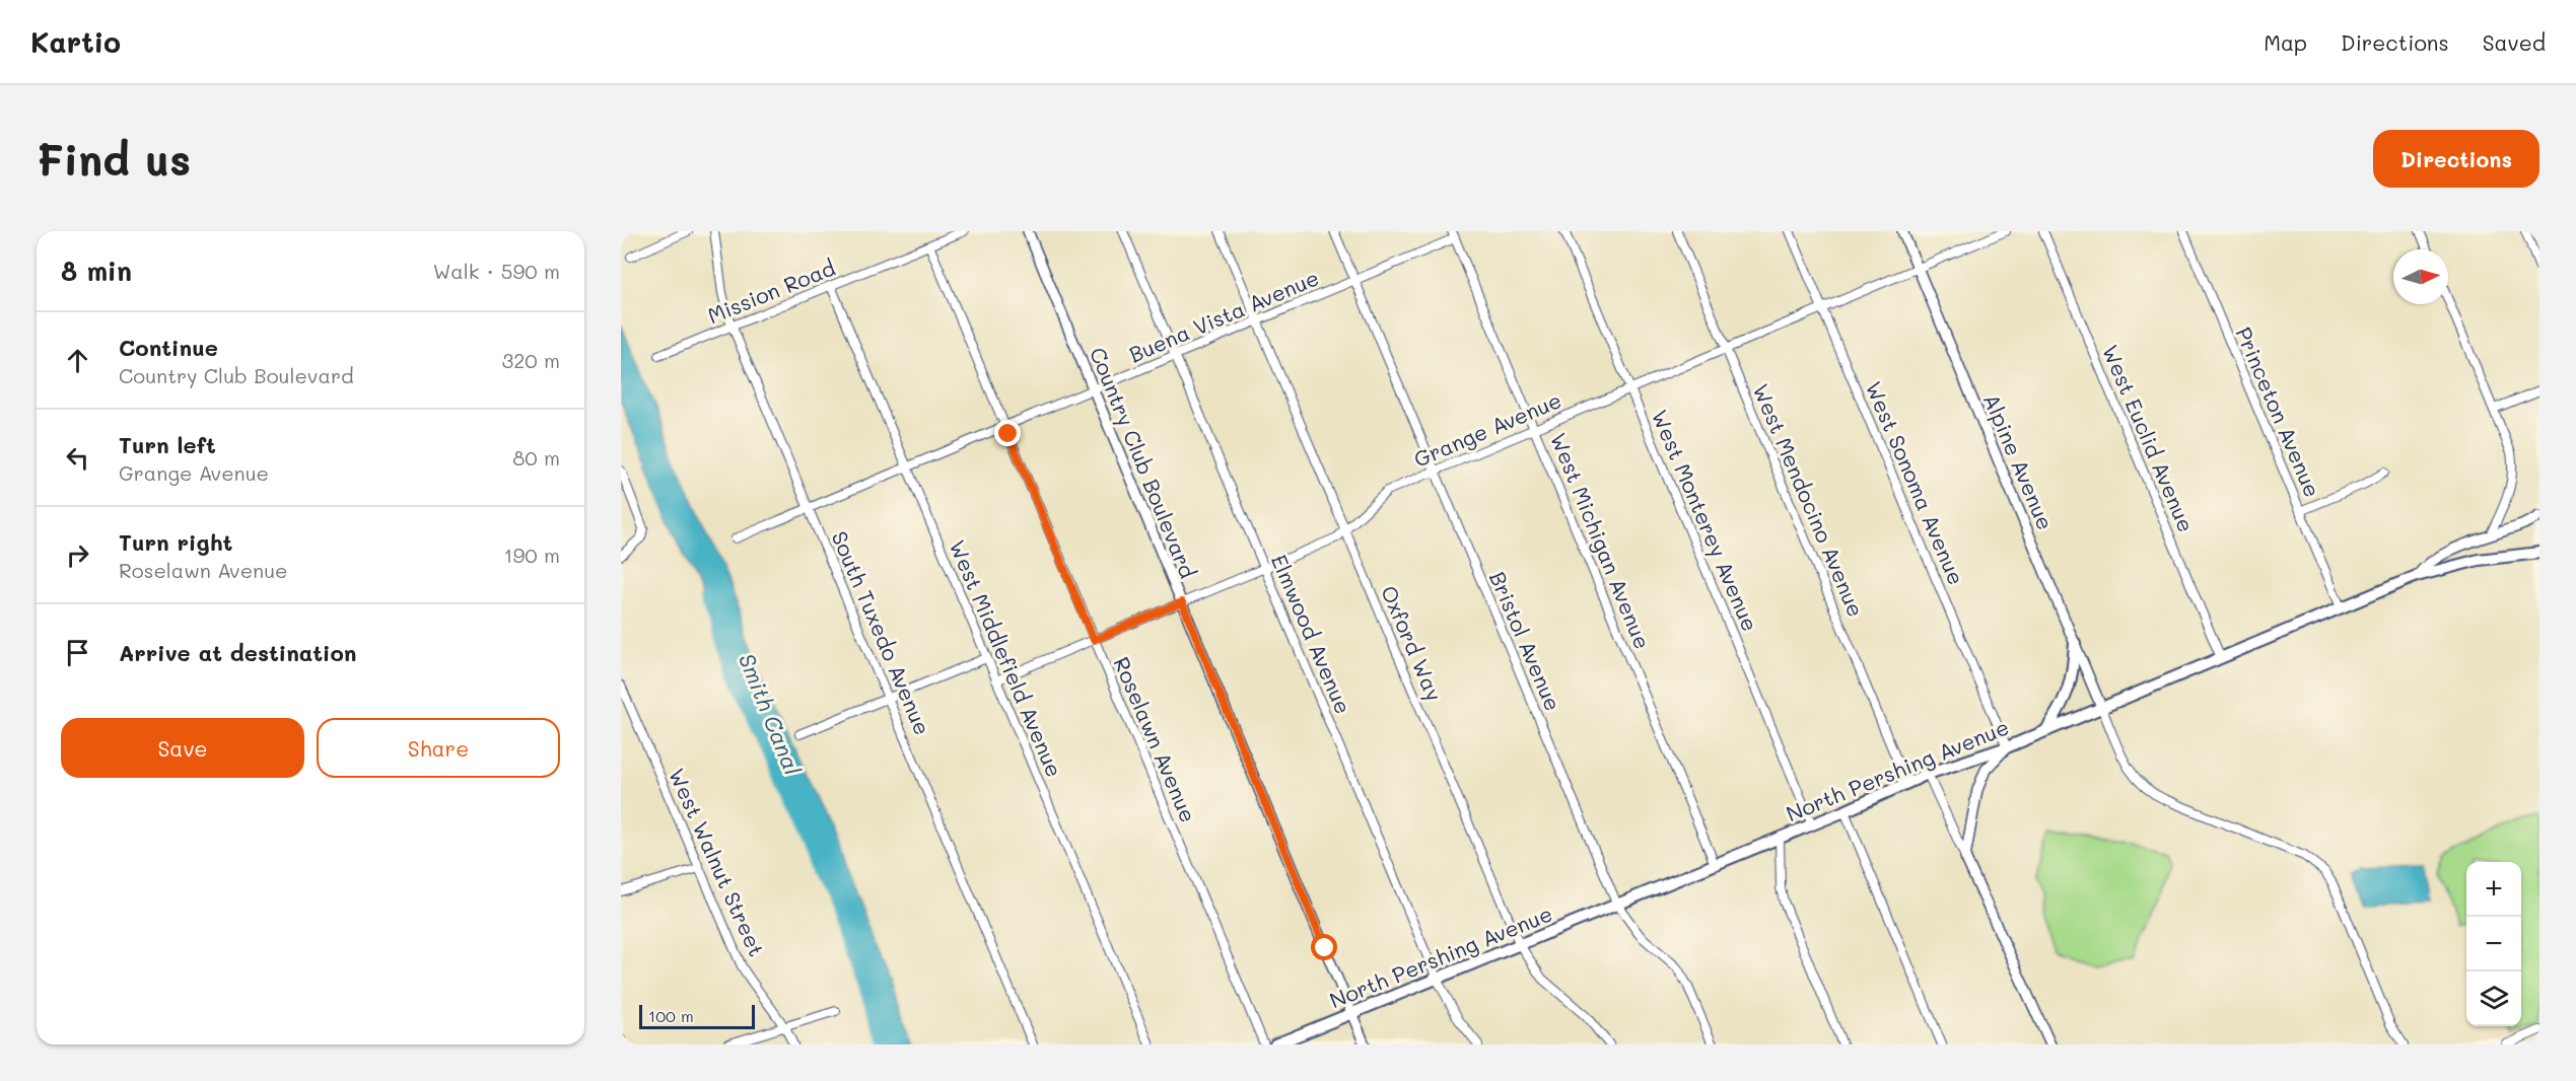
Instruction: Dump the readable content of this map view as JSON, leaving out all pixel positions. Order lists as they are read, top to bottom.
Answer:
{
  "streets": {
    "main road": ["North Pershing Avenue"],
    "street": [
      "Mission Road",
      "Buena Vista Avenue",
      "Princeton Avenue",
      "Grange Avenue",
      "West Euclid Avenue",
      "Alpine Avenue",
      "Country Club Boulevard",
      "West Sonoma Avenue",
      "West Mendocino Avenue",
      "West Monterey Avenue",
      "West Michigan Avenue",
      "South Tuxedo Avenue",
      "Elmwood Avenue",
      "Bristol Avenue",
      "Oxford Way",
      "West Middlefield Avenue",
      "Roselawn Avenue",
      "West Walnut Street"
    ]
  },
  "crossings": [
    ["Mission Road", "South Tuxedo Avenue"],
    ["Mission Road", "West Middlefield Avenue"],
    ["Mission Road", "Roselawn Avenue"],
    ["Buena Vista Avenue", "Country Club Boulevard"],
    ["Buena Vista Avenue", "West Michigan Avenue"],
    ["Buena Vista Avenue", "South Tuxedo Avenue"],
    ["Buena Vista Avenue", "Elmwood Avenue"],
    ["Buena Vista Avenue", "Bristol Avenue"],
    ["Buena Vista Avenue", "Oxford Way"],
    ["Buena Vista Avenue", "West Middlefield Avenue"],
    ["Buena Vista Avenue", "Roselawn Avenue"],
    ["Princeton Avenue", "North Pershing Avenue"],
    ["Grange Avenue", "Alpine Avenue"],
    ["Grange Avenue", "Country Club Boulevard"],
    ["Grange Avenue", "West Sonoma Avenue"],
    ["Grange Avenue", "West Mendocino Avenue"],
    ["Grange Avenue", "West Monterey Avenue"],
    ["Grange Avenue", "West Michigan Avenue"],
    ["Grange Avenue", "Elmwood Avenue"],
    ["Grange Avenue", "Bristol Avenue"],
    ["Grange Avenue", "Oxford Way"],
    ["Grange Avenue", "West Middlefield Avenue"],
    ["Grange Avenue", "Roselawn Avenue"],
    ["West Euclid Avenue", "North Pershing Avenue"],
    ["Alpine Avenue", "North Pershing Avenue"],
    ["Country Club Boulevard", "North Pershing Avenue"],
    ["West Sonoma Avenue", "North Pershing Avenue"],
    ["West Mendocino Avenue", "North Pershing Avenue"],
    ["West Monterey Avenue", "North Pershing Avenue"],
    ["West Michigan Avenue", "North Pershing Avenue"],
    ["Elmwood Avenue", "North Pershing Avenue"],
    ["Bristol Avenue", "North Pershing Avenue"],
    ["Oxford Way", "North Pershing Avenue"]
  ],
  "water": ["Smith Canal"],
  "scale_bar": "100 m",
  "north": "right",
  "page": {
    "header": "Kartio",
    "nav": ["Map", "Directions", "Saved"],
    "buttons": [
      "Directions",
      ["Save", "Share"]
    ],
    "title": "Find us",
    "heading": ["8 min", "Walk · 590 m"],
    "list": [
      ["Continue", "Country Club Boulevard", "320 m"],
      ["Turn left", "Grange Avenue", "80 m"],
      ["Turn right", "Roselawn Avenue", "190 m"],
      "Arrive at destination"
    ],
    "map_buttons": ["+", "−"],
    "scale": "100 m"
  }
}
